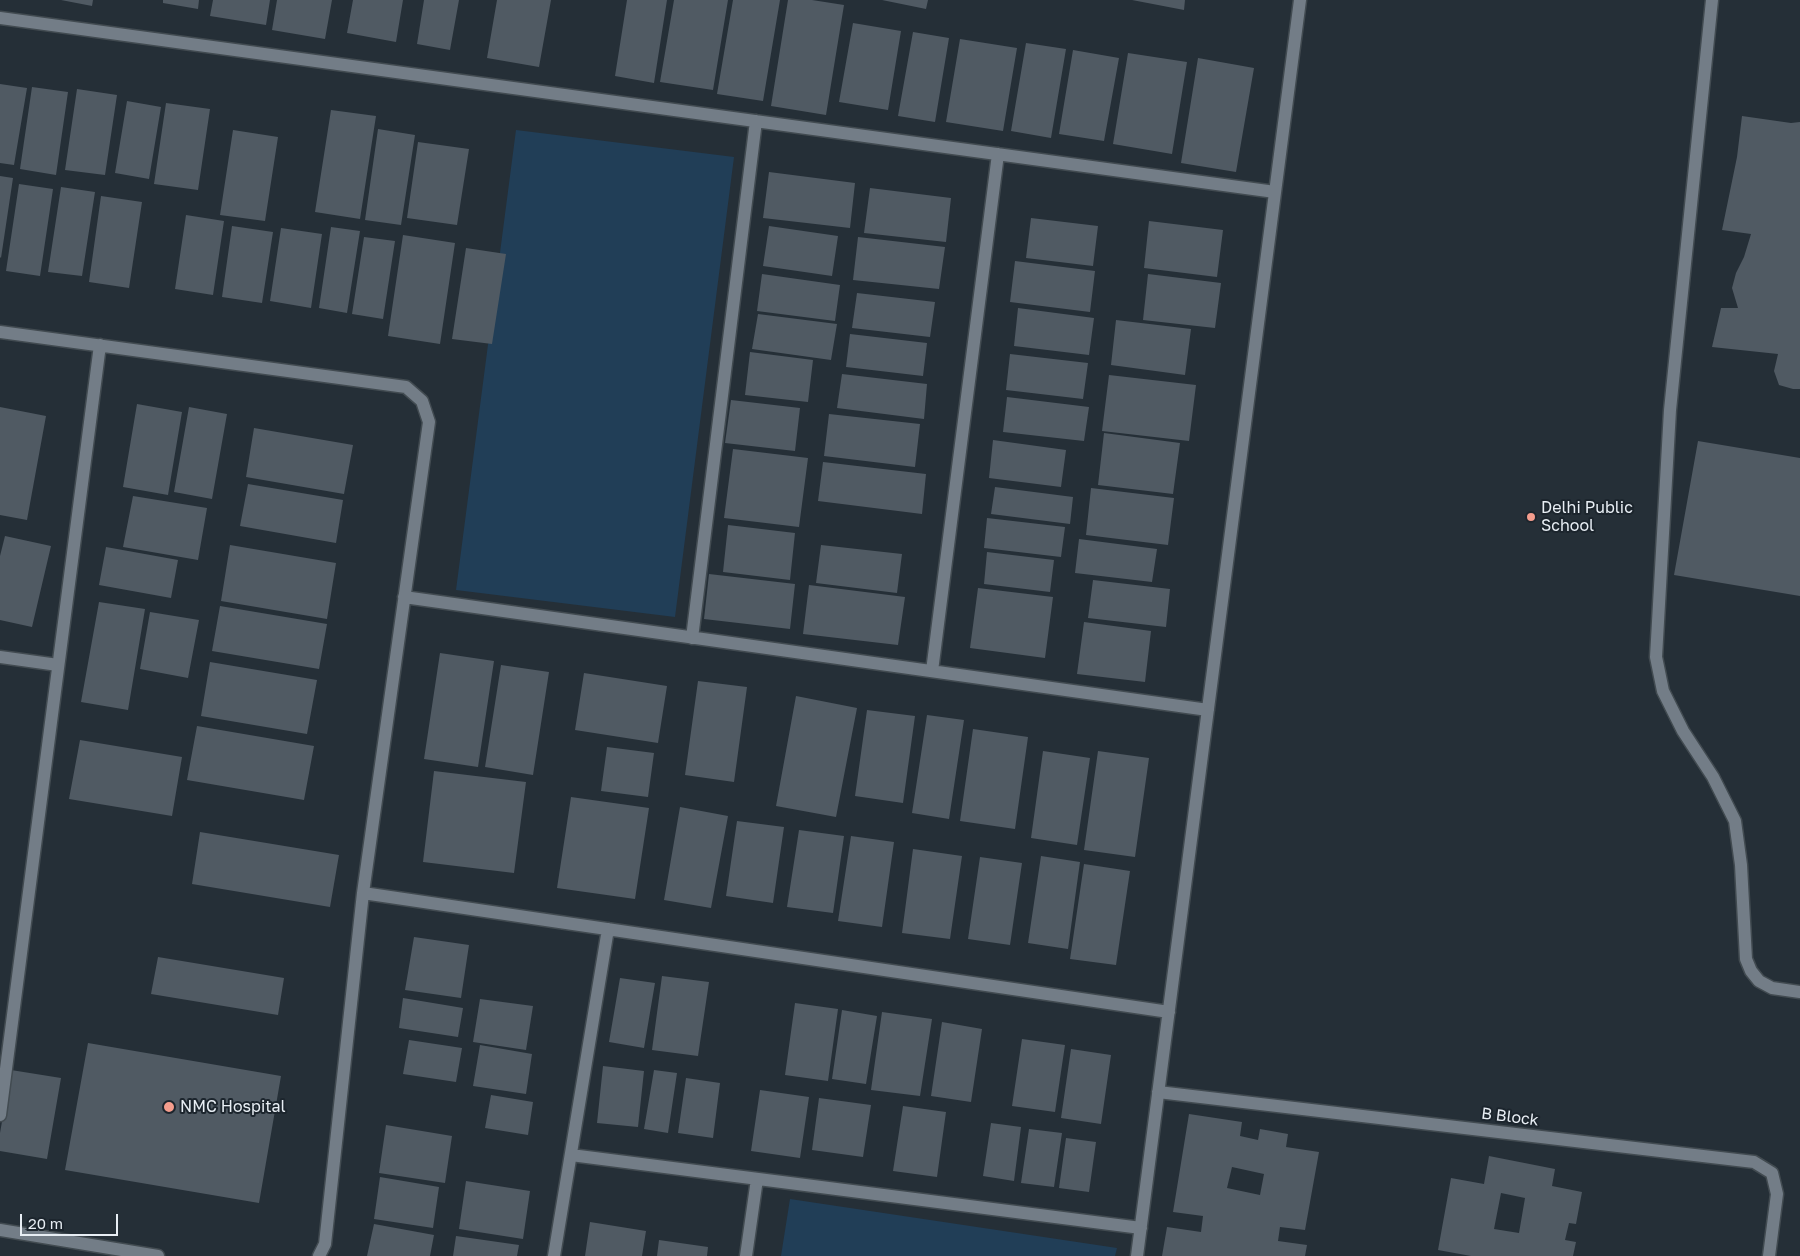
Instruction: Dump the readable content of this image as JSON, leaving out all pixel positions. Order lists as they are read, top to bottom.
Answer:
{
  "streets": {
    "street": ["B Block"]
  },
  "places": ["Delhi Public School", "NMC Hospital"],
  "scale_bar": "20 m"
}
